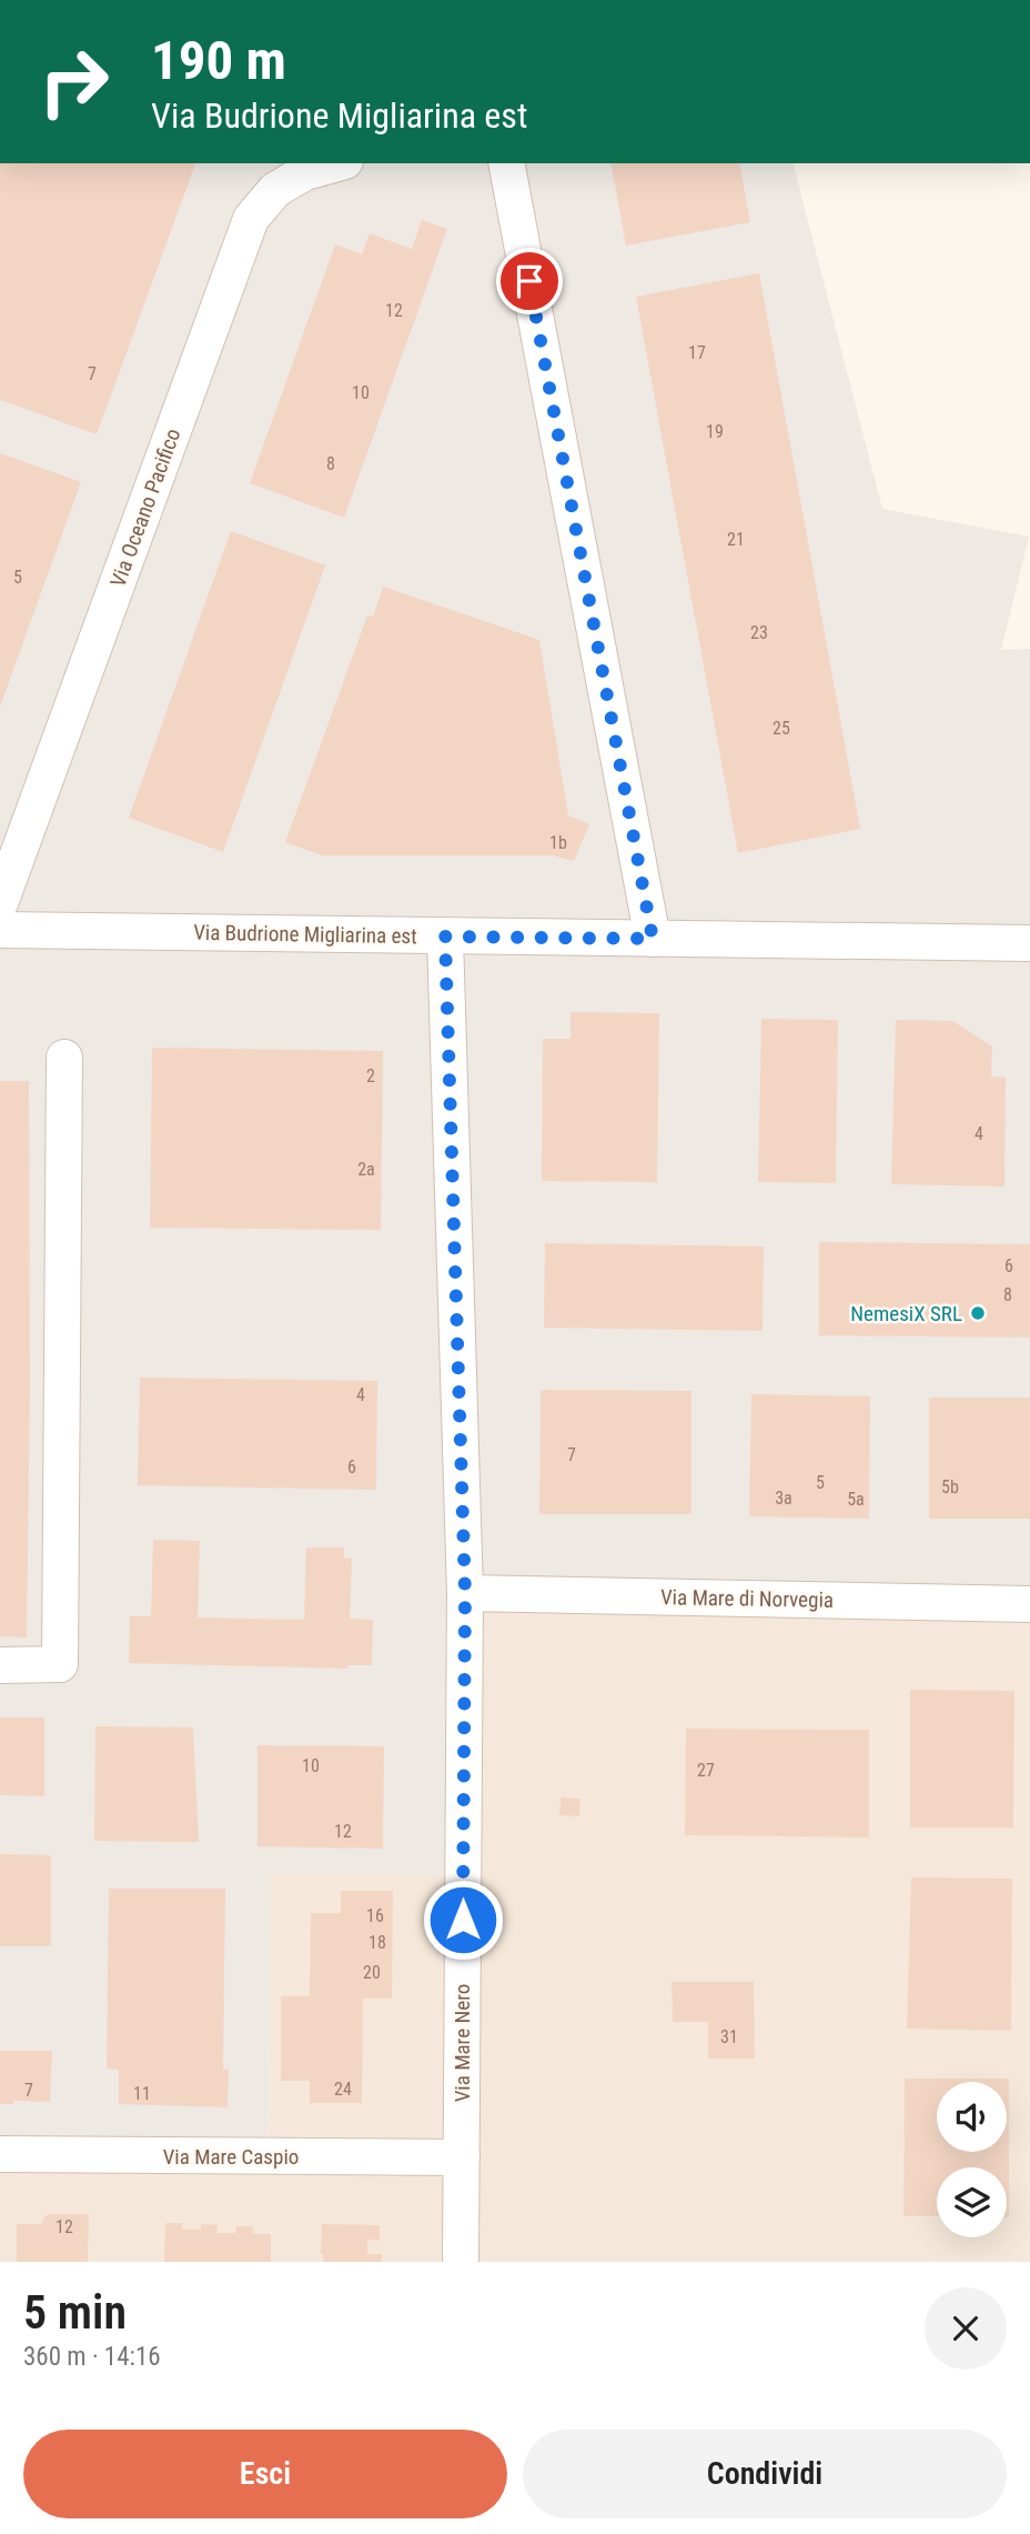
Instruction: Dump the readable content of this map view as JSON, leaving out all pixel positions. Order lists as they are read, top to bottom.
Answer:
{
  "streets": {
    "street": [
      "Via Oceano Pacifico",
      "Via Budrione Migliarina est",
      "Via Mare di Norvegia",
      "Via Mare Nero",
      "Via Mare Caspio"
    ]
  },
  "crossings": [
    ["Via Budrione Migliarina est", "Via Mare Nero"],
    ["Via Mare di Norvegia", "Via Mare Nero"],
    ["Via Mare Nero", "Via Mare Caspio"]
  ],
  "places": ["NemesiX SRL"],
  "house_numbers": [
    "12",
    "17",
    "7",
    "10",
    "19",
    "8",
    "21",
    "5",
    "23",
    "25",
    "1b",
    "2",
    "4",
    "2a",
    "6",
    "8",
    "4",
    "7",
    "6",
    "5",
    "5b",
    "3a",
    "5a",
    "10",
    "27",
    "12",
    "16",
    "18",
    "20",
    "31",
    "24",
    "7",
    "11",
    "12"
  ],
  "page": {
    "turn": ["190 m", "Via Budrione Migliarina est"],
    "heading": ["5 min", "360 m · 14:16"],
    "buttons": ["Esci", "Condividi"]
  }
}
